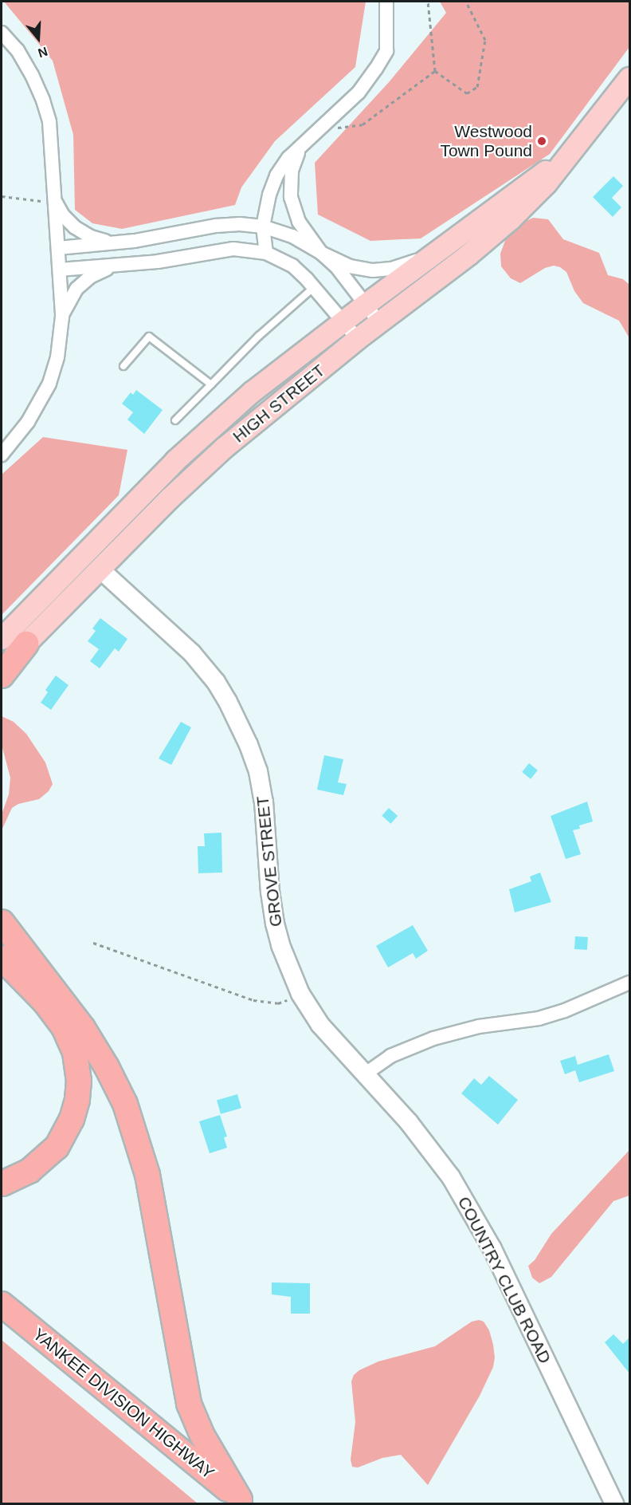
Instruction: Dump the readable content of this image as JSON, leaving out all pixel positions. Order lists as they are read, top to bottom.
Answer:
{
  "streets": {
    "highway": ["YANKEE DIVISION HIGHWAY"],
    "main road": ["HIGH STREET"],
    "street": ["GROVE STREET", "COUNTRY CLUB ROAD"]
  },
  "crossings": [
    ["HIGH STREET", "GROVE STREET"],
    ["GROVE STREET", "COUNTRY CLUB ROAD"]
  ],
  "places": ["Westwood Town Pound"],
  "north": "bottom"
}
